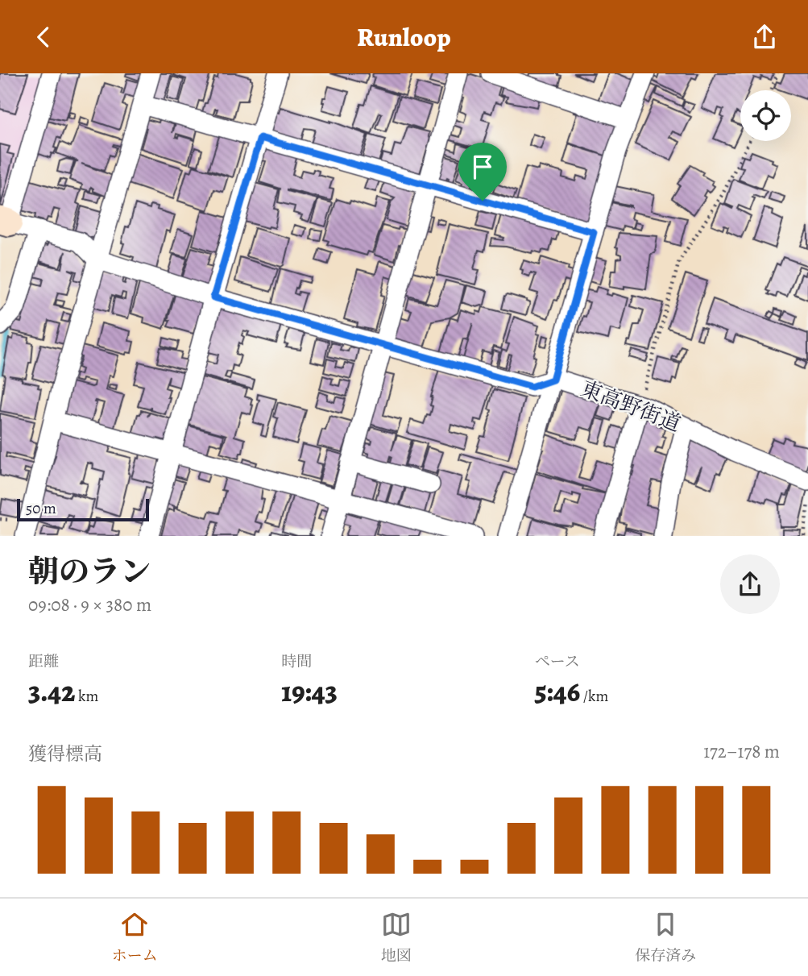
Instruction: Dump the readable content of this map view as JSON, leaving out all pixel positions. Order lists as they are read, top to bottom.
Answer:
{
  "streets": {
    "street": ["東高野街道"]
  },
  "scale_bar": "50 m",
  "page": {
    "header": "Runloop",
    "scale": "50 m",
    "heading": ["朝のラン", "09:08 · 9 × 380 m"],
    "stats": [
      ["距離", "3.42 km"],
      ["時間", "19:43"],
      ["ペース", "5:46 /km"]
    ],
    "chart": ["獲得標高", "172–178 m"],
    "tabs": ["ホーム", "地図", "保存済み"]
  }
}
